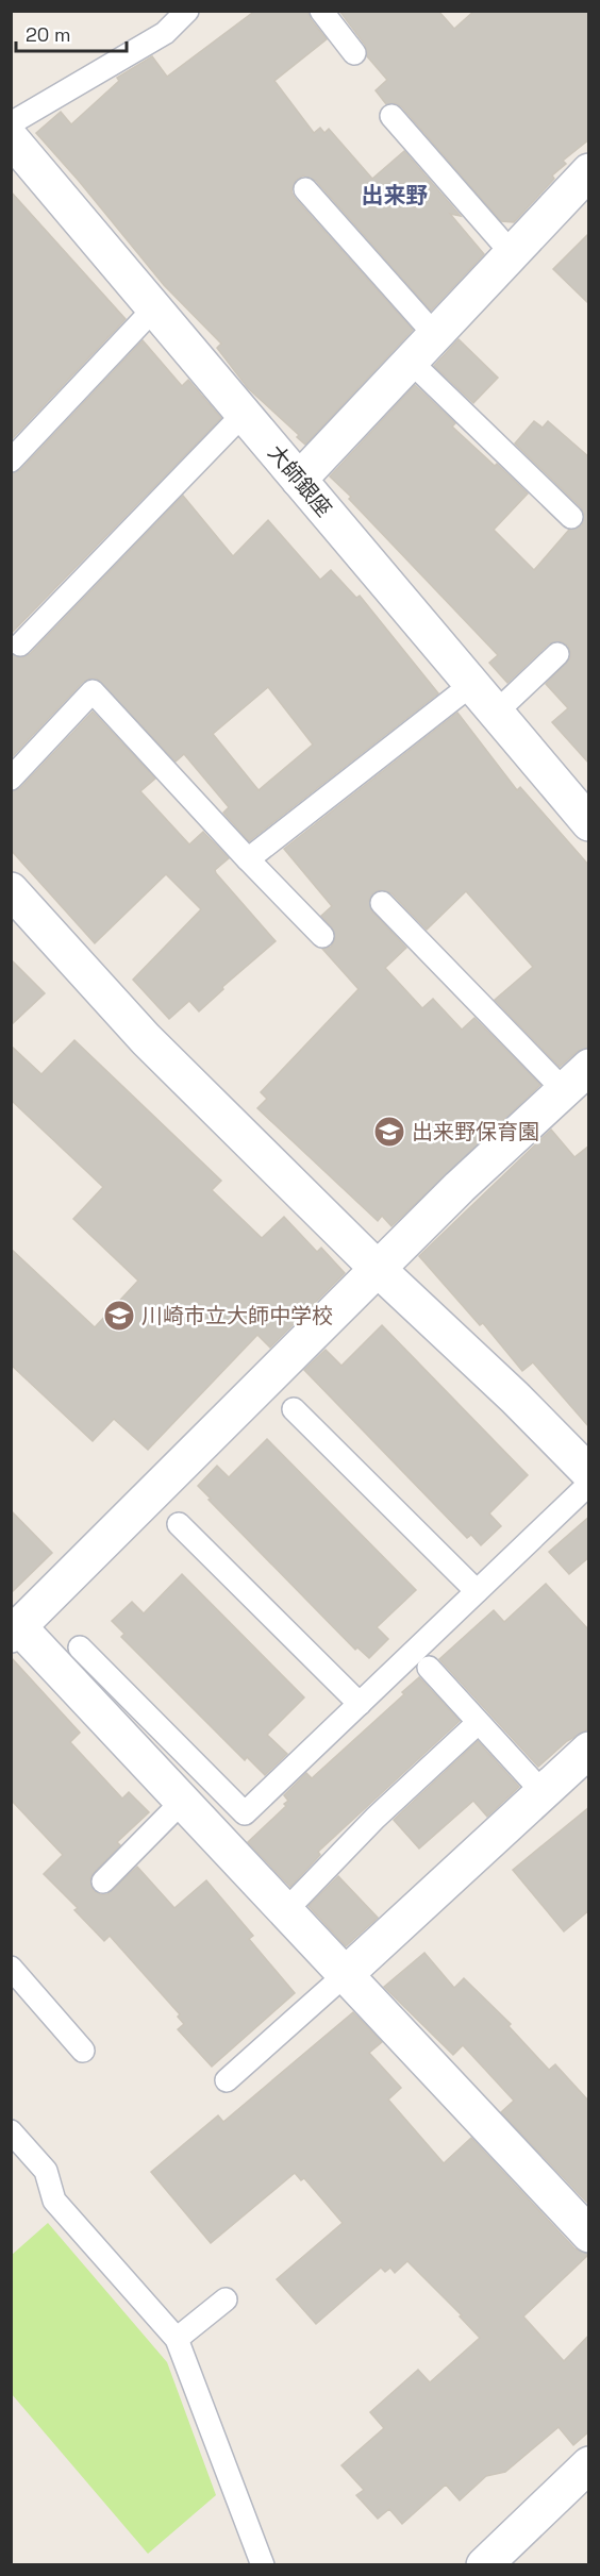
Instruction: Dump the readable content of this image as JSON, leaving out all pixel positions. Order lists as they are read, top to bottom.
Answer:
{
  "streets": {
    "street": ["大師銀座"]
  },
  "districts": ["出来野"],
  "places": {
    "school or university": ["出来野保育園", "川崎市立大師中学校"]
  },
  "scale_bar": "20 m"
}
